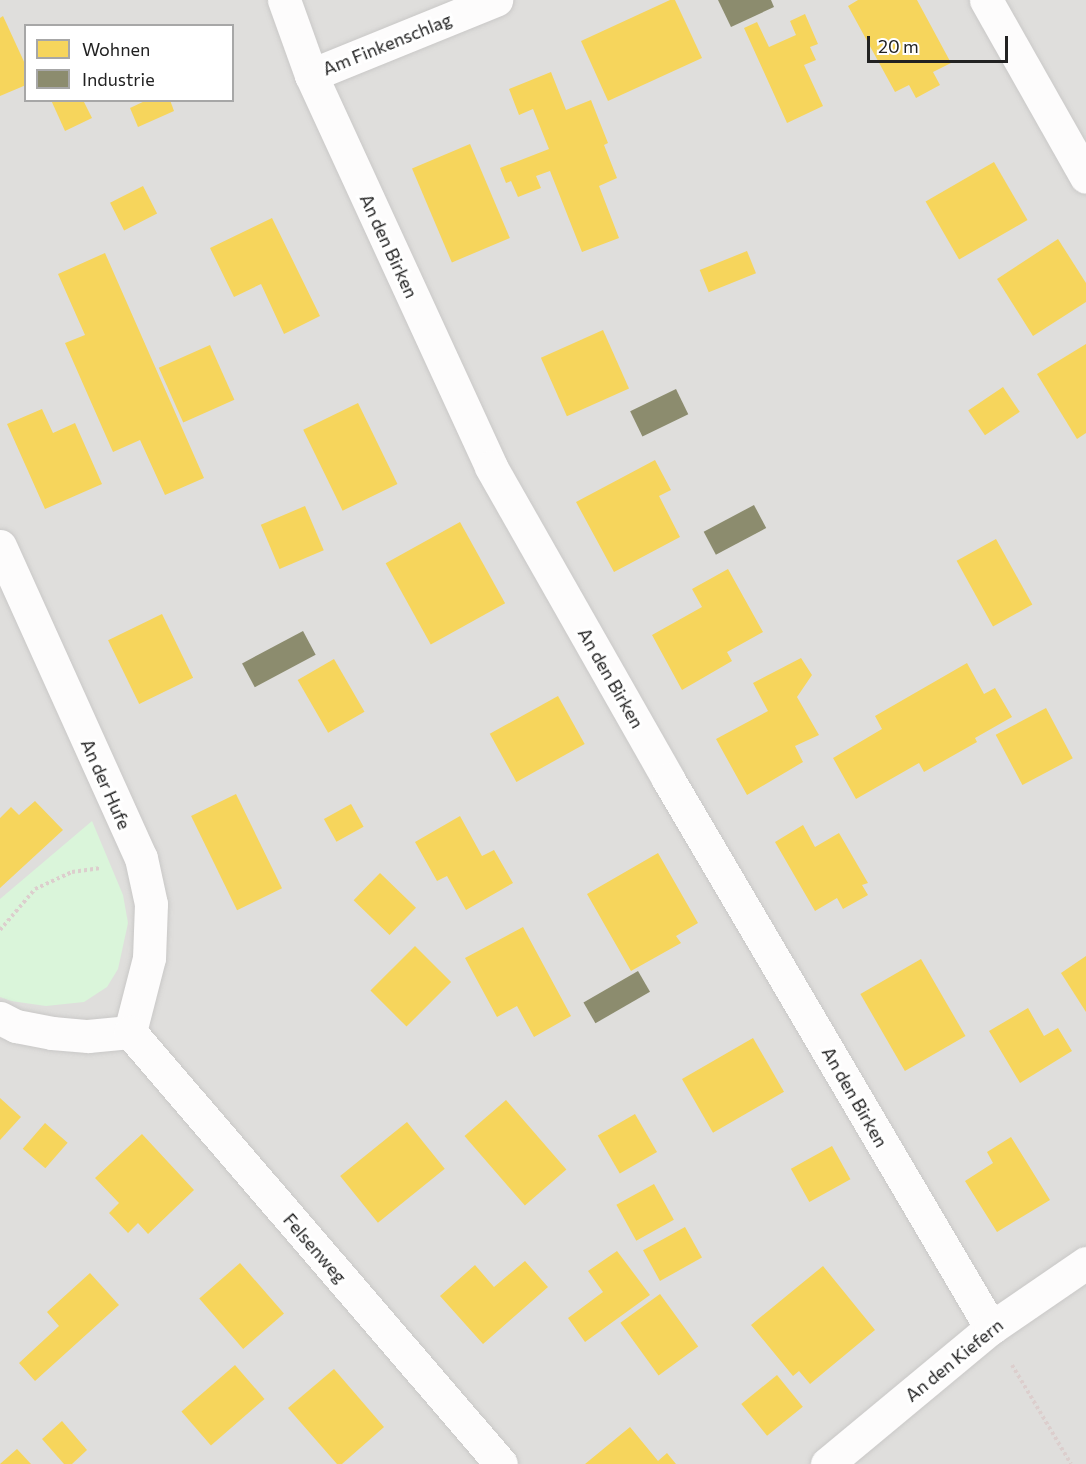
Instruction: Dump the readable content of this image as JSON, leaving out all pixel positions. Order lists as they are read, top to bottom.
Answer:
{
  "streets": {
    "street": [
      "Am Finkenschlag",
      "An den Birken",
      "An der Hufe",
      "Felsenweg",
      "An den Kiefern"
    ]
  },
  "crossings": [
    ["Am Finkenschlag", "An den Birken"],
    ["An den Birken", "An den Kiefern"],
    ["An der Hufe", "Felsenweg"]
  ],
  "legend": ["Wohnen", "Industrie"],
  "scale_bar": "20 m"
}
